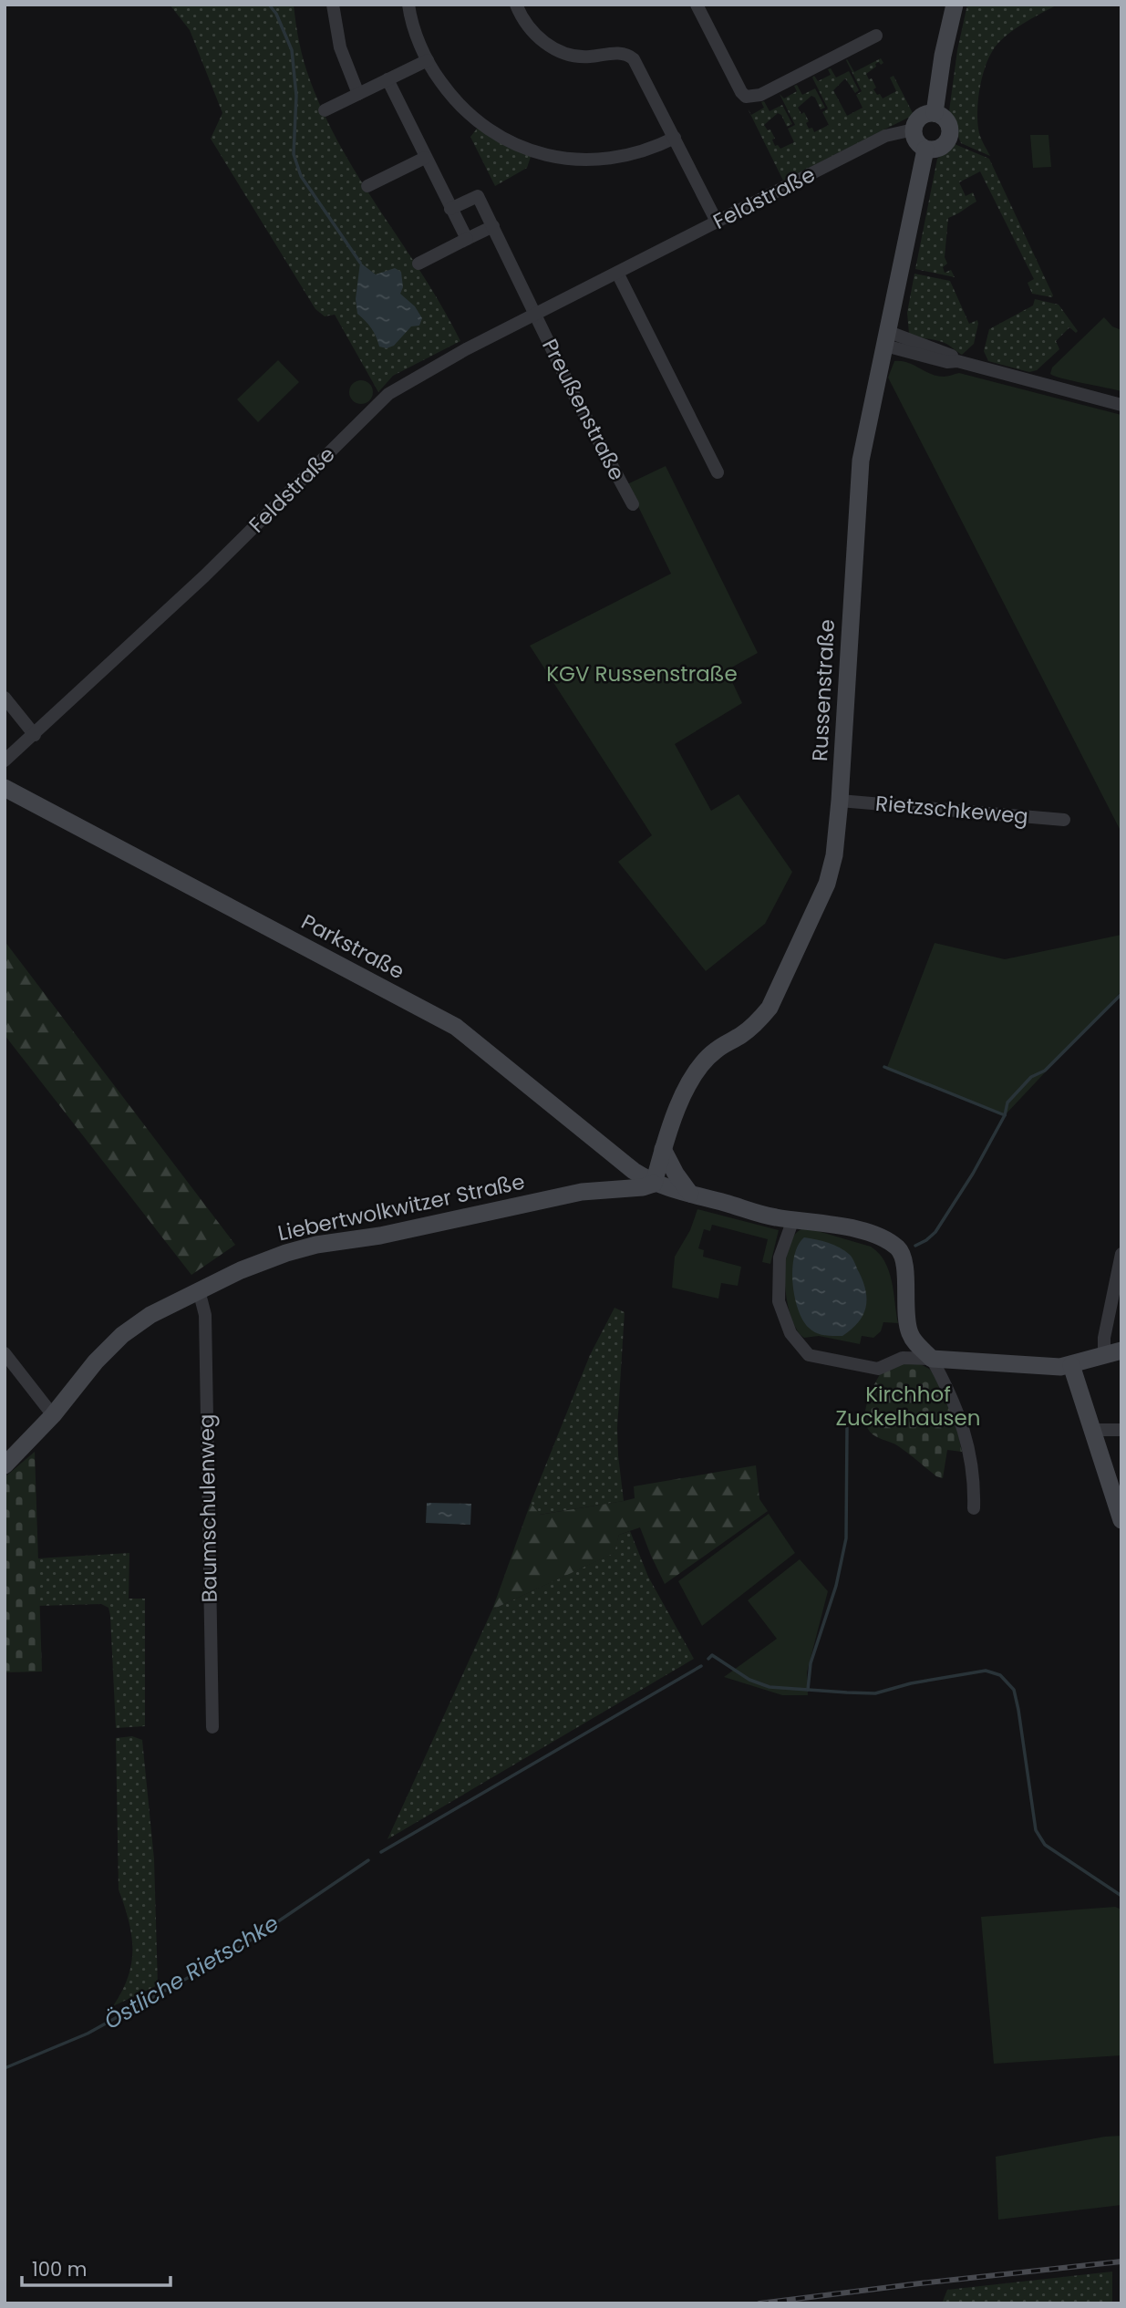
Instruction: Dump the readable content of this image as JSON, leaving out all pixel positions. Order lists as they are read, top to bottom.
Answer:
{
  "streets": {
    "street": [
      "Feldstraße",
      "Preußenstraße",
      "Russenstraße",
      "Rietzschkeweg",
      "Parkstraße",
      "Liebertwolkwitzer Straße",
      "Baumschulenweg"
    ]
  },
  "crossings": [
    ["Feldstraße", "Preußenstraße"],
    ["Feldstraße", "Russenstraße"],
    ["Russenstraße", "Rietzschkeweg"],
    ["Russenstraße", "Parkstraße"],
    ["Russenstraße", "Liebertwolkwitzer Straße"],
    ["Parkstraße", "Liebertwolkwitzer Straße"],
    ["Liebertwolkwitzer Straße", "Baumschulenweg"]
  ],
  "water": ["Östliche Rietschke"],
  "parks": ["KGV Russenstraße", "Kirchhof Zuckelhausen"],
  "scale_bar": "100 m"
}
